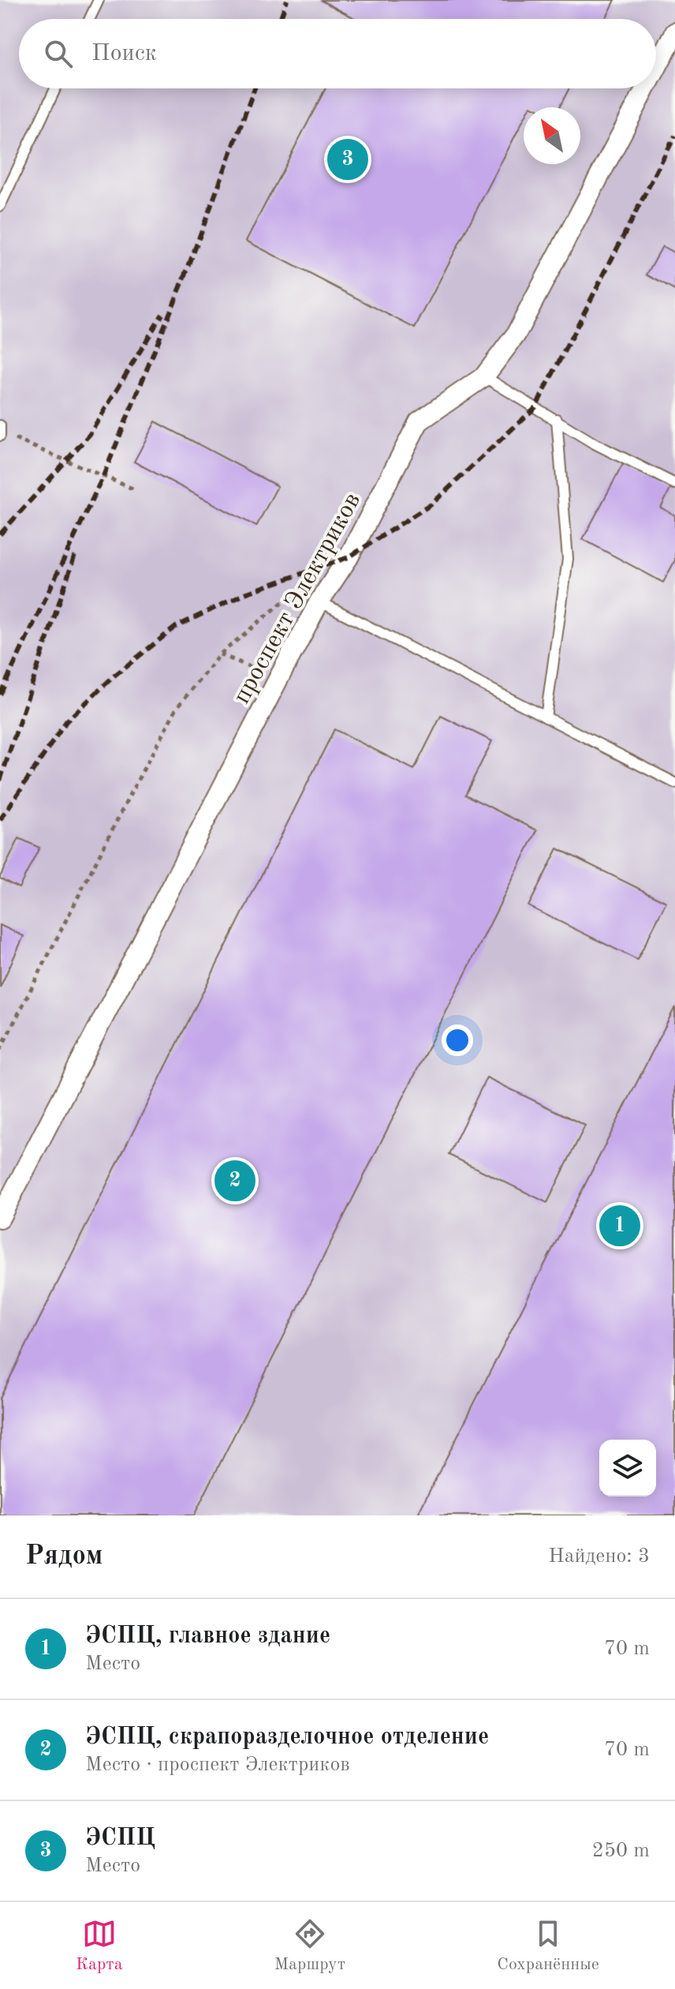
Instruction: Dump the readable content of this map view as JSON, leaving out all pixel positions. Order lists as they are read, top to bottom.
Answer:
{
  "streets": {
    "street": ["проспект Электриков"]
  },
  "north": "top left",
  "page": {
    "search": "Поиск",
    "pins": ["3", "2", "1"],
    "heading": ["Рядом", "Найдено: 3"],
    "list": [
      {
        "mark": "1",
        "name": "ЭСПЦ, главное здание",
        "note": "Место",
        "value": "70 m"
      },
      {
        "mark": "2",
        "name": "ЭСПЦ, скрапоразделочное отделение",
        "note": "Место · проспект Электриков",
        "value": "70 m"
      },
      {
        "mark": "3",
        "name": "ЭСПЦ",
        "note": "Место",
        "value": "250 m"
      }
    ],
    "nav": ["Карта", "Маршрут", "Сохранённые"]
  }
}
